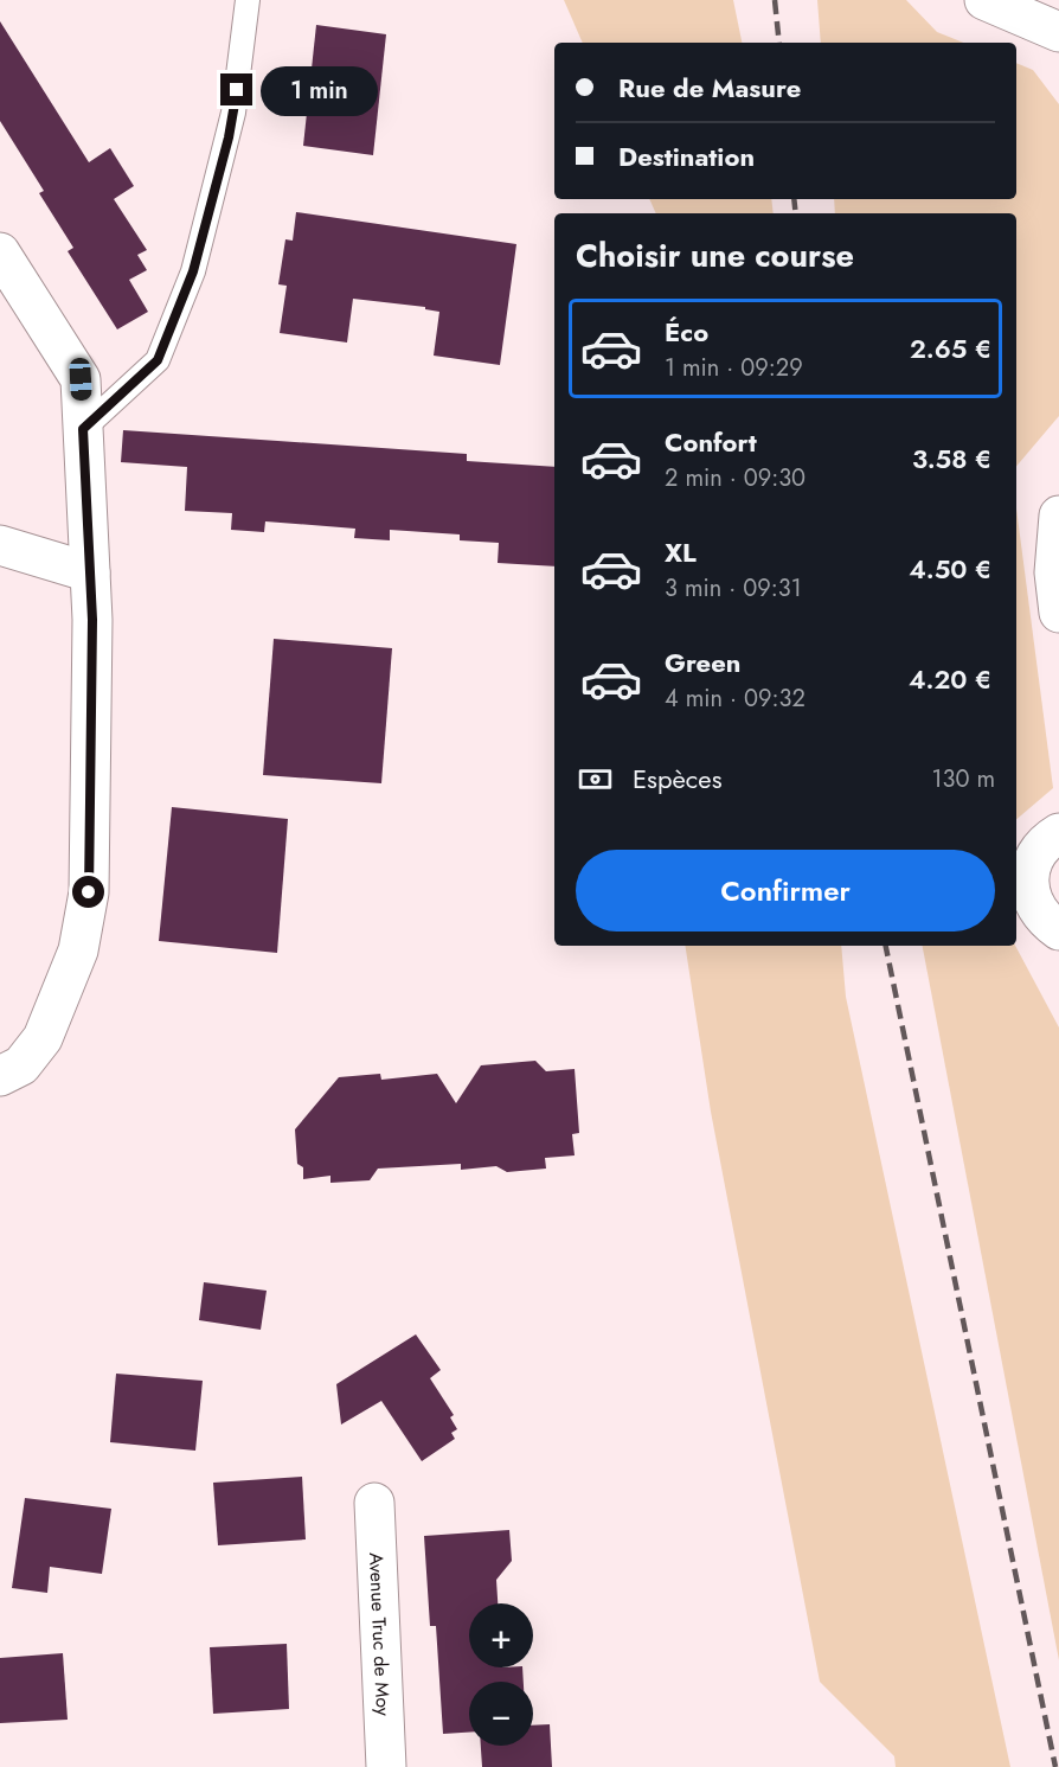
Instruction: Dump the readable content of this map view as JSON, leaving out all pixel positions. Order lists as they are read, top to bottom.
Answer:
{
  "streets": {
    "street": ["Avenue Truc de Moy"]
  },
  "page": {
    "banner": ["Rue de Masure", "Destination"],
    "bubble": "1 min",
    "heading": "Choisir une course",
    "list": [
      {
        "name": "Éco",
        "note": "1 min · 09:29",
        "value": "2.65 €"
      },
      {
        "name": "Confort",
        "note": "2 min · 09:30",
        "value": "3.58 €"
      },
      {
        "name": "XL",
        "note": "3 min · 09:31",
        "value": "4.50 €"
      },
      {
        "name": "Green",
        "note": "4 min · 09:32",
        "value": "4.20 €"
      }
    ],
    "pay": ["Espèces", "130 m"],
    "buttons": "Confirmer",
    "map_buttons": ["+", "−"]
  }
}
